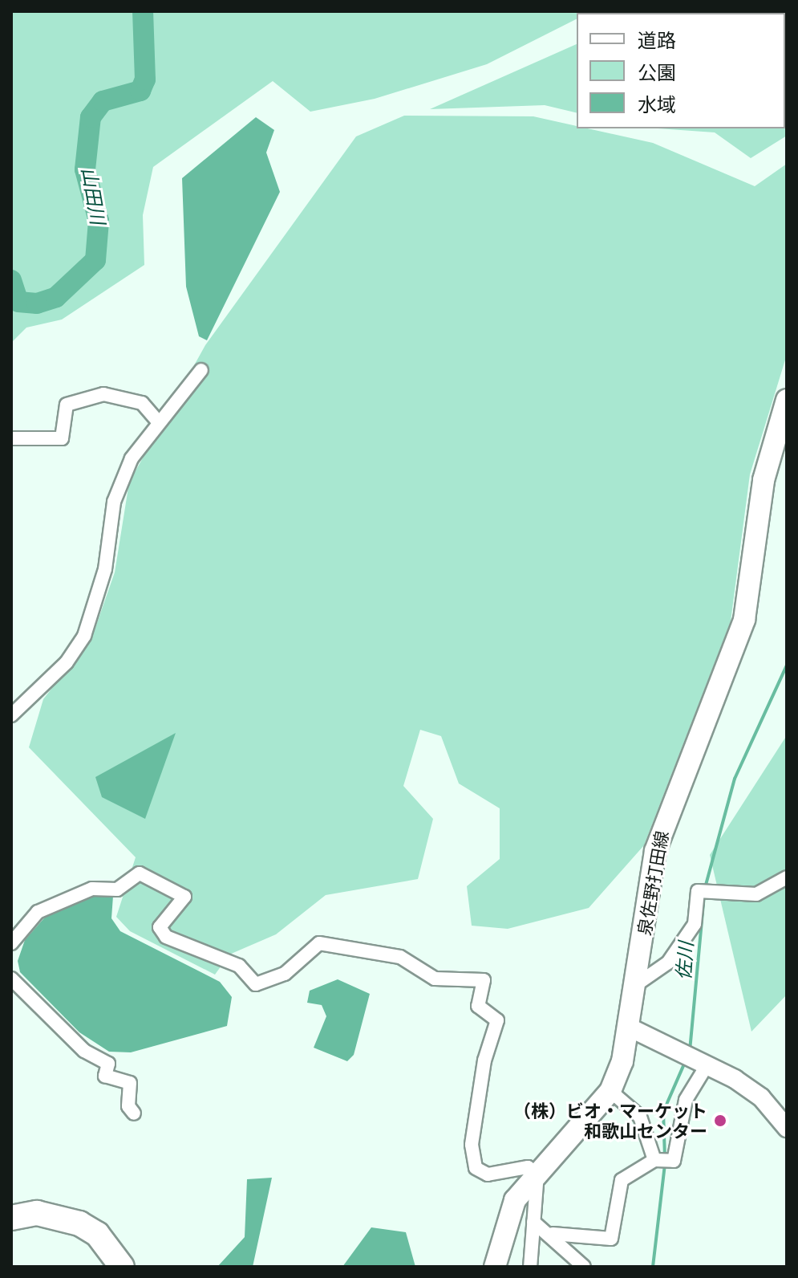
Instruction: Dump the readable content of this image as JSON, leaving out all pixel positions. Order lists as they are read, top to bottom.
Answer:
{
  "streets": {
    "main road": ["泉佐野打田線"]
  },
  "water": ["山田川", "佐川"],
  "places": ["（株）ビオ・マーケット 和歌山センター"],
  "legend": ["道路", "公園", "水域"]
}
